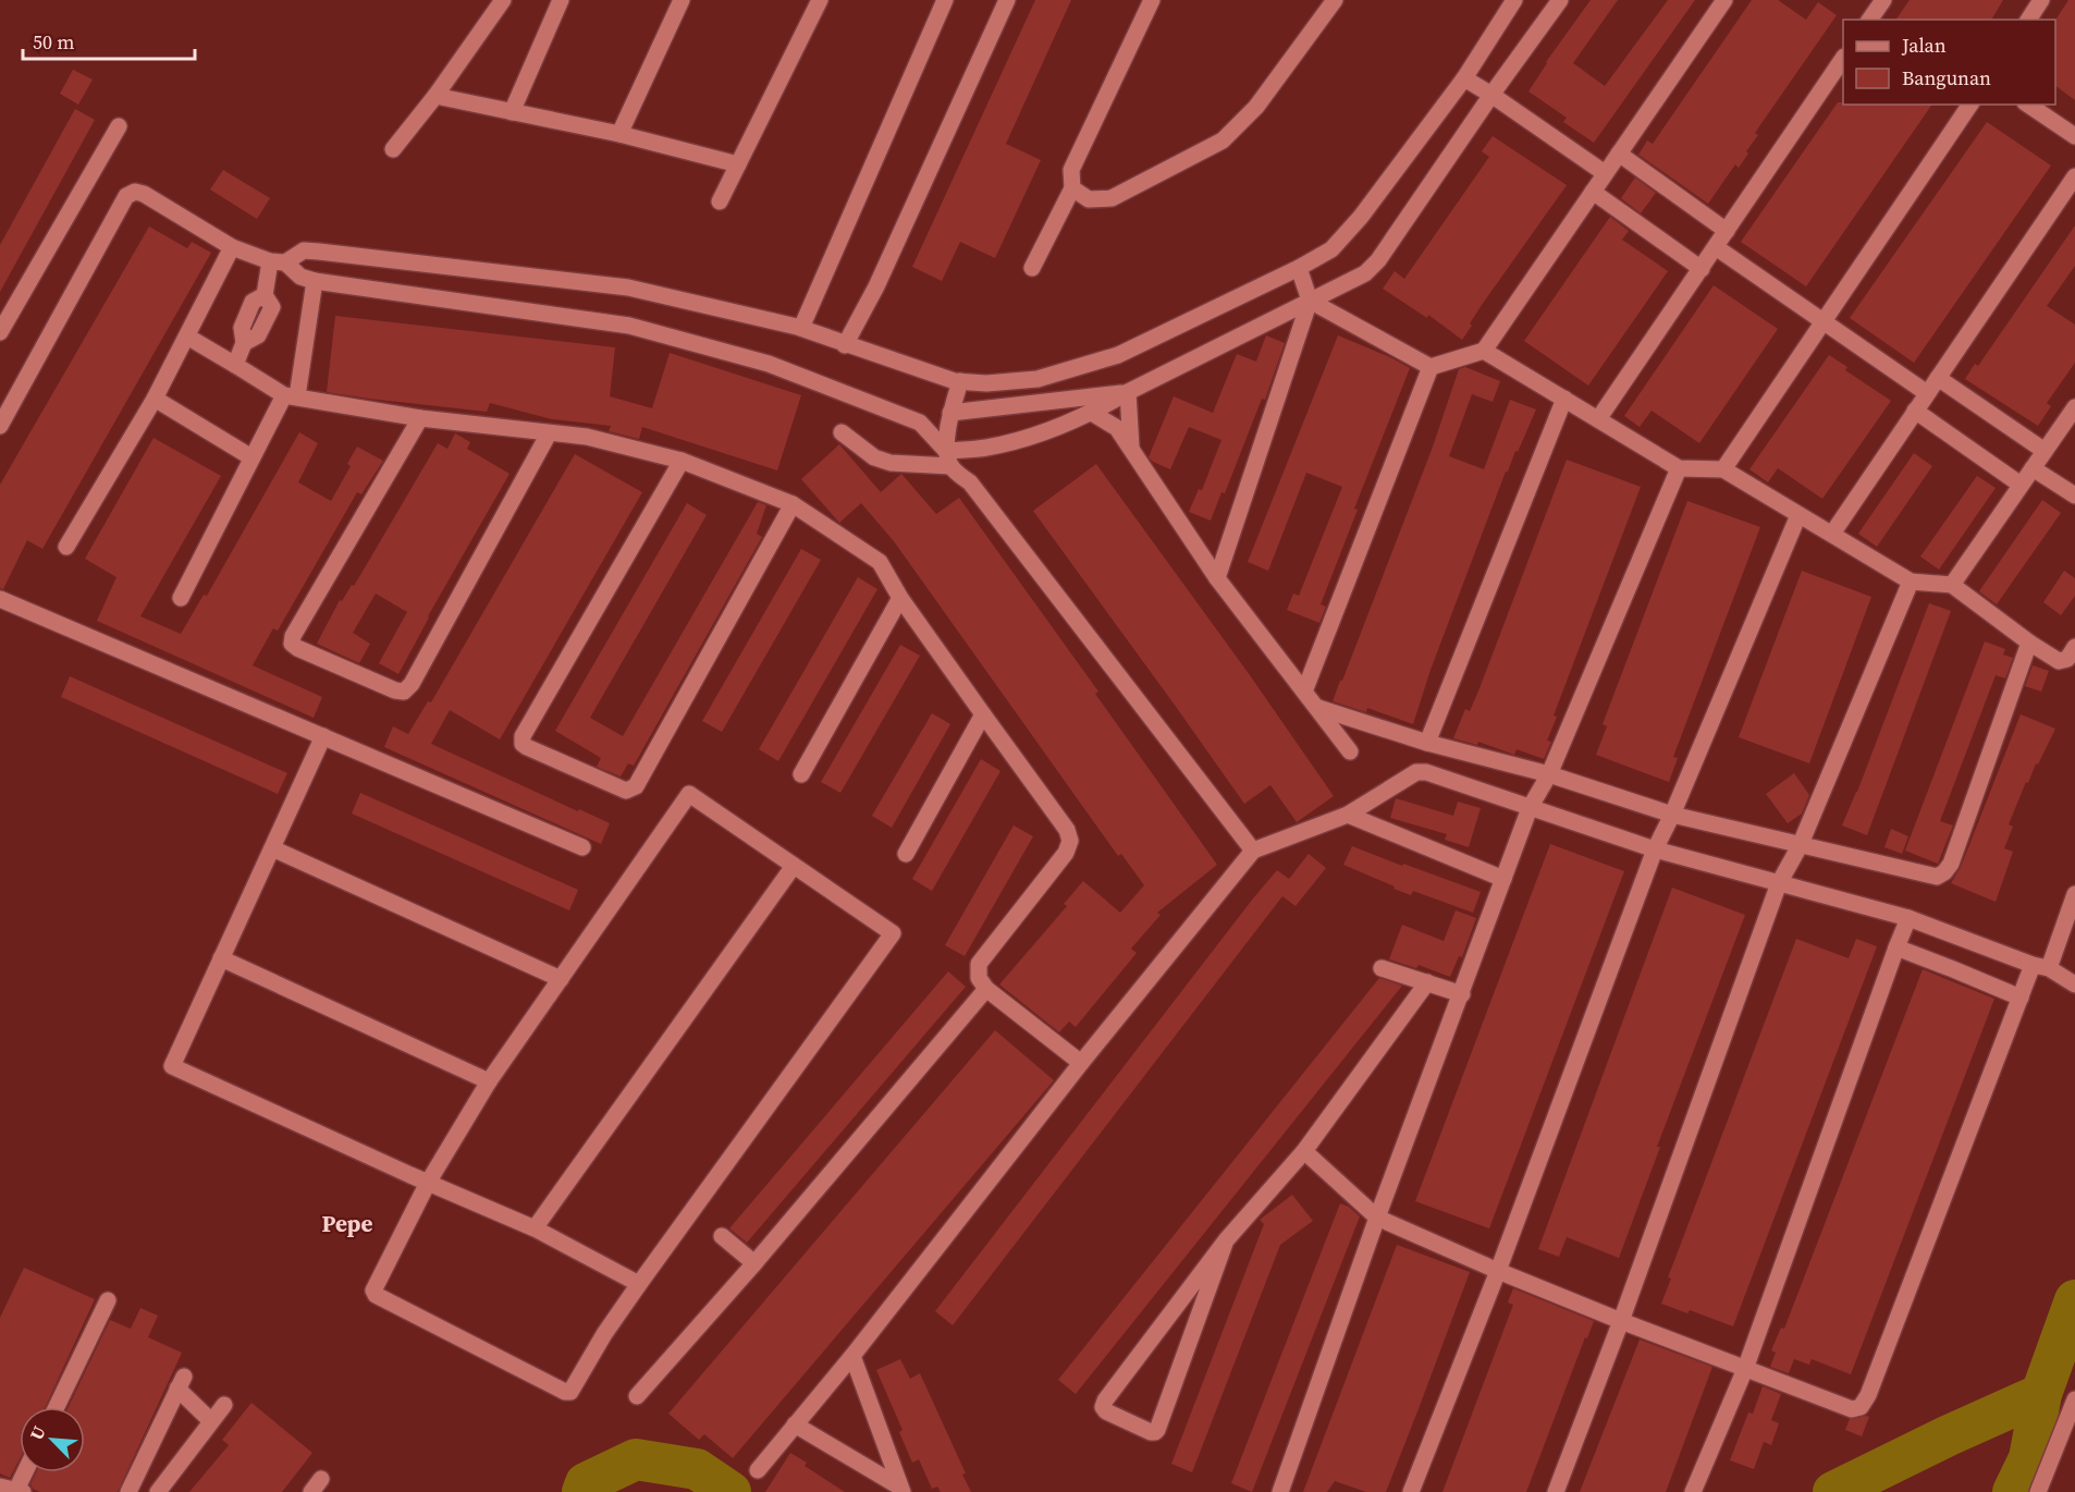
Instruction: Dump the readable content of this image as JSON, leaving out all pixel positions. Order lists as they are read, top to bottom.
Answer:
{
  "districts": ["Pepe"],
  "legend": ["Jalan", "Bangunan"],
  "scale_bar": "50 m",
  "north": "top left"
}
